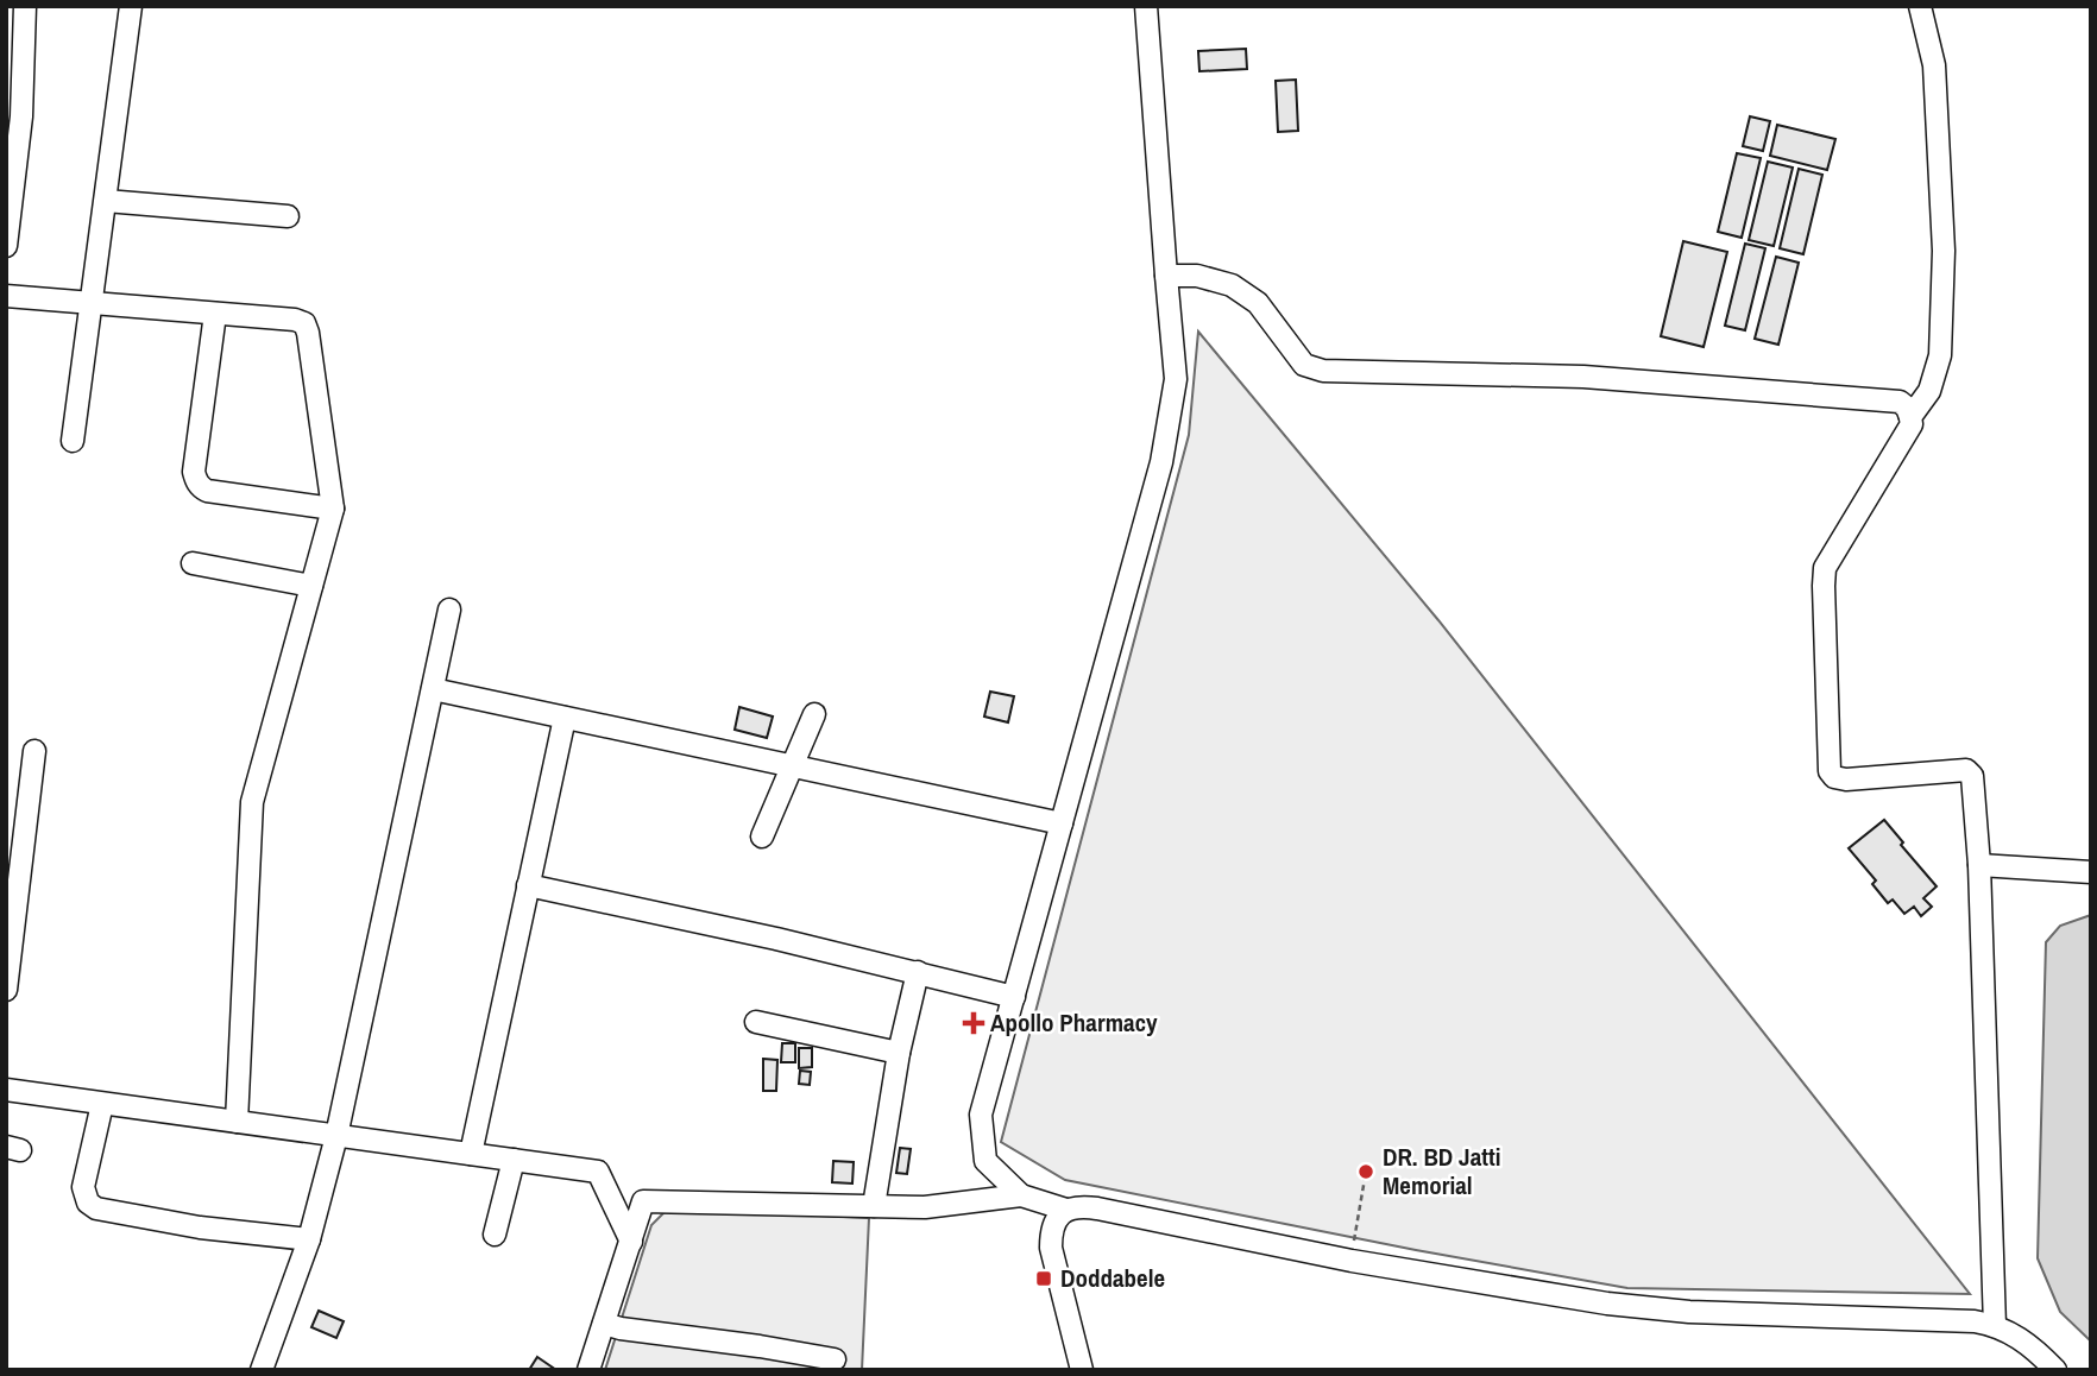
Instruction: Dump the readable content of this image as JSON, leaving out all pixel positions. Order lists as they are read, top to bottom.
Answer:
{
  "places": {
    "health": ["Apollo Pharmacy"],
    "other": ["DR. BD Jatti Memorial"],
    "transit": ["Doddabele"]
  }
}
